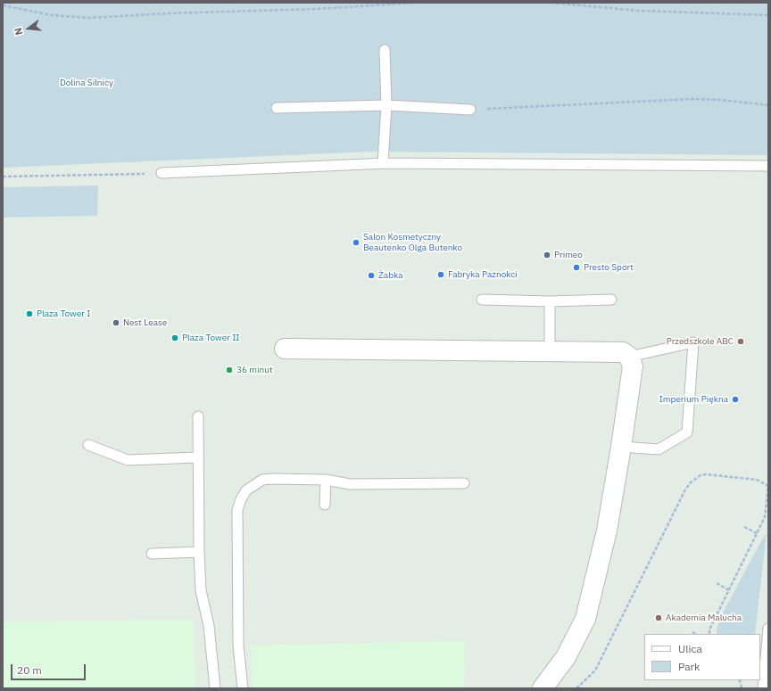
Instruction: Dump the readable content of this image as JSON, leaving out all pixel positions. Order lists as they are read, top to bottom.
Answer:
{
  "parks": ["Dolina Silnicy"],
  "places": [
    "Salon Kosmetyczny Beautenko Olga Butenko",
    "Primeo",
    "Presto Sport",
    "Fabryka Paznokci",
    "Żabka",
    "Plaza Tower I",
    "Nest Lease",
    "Plaza Tower II",
    "Przedszkole ABC",
    "36 minut",
    "Imperium Piękna",
    "Akademia Malucha"
  ],
  "legend": ["Ulica", "Park"],
  "scale_bar": "20 m",
  "north": "left"
}
